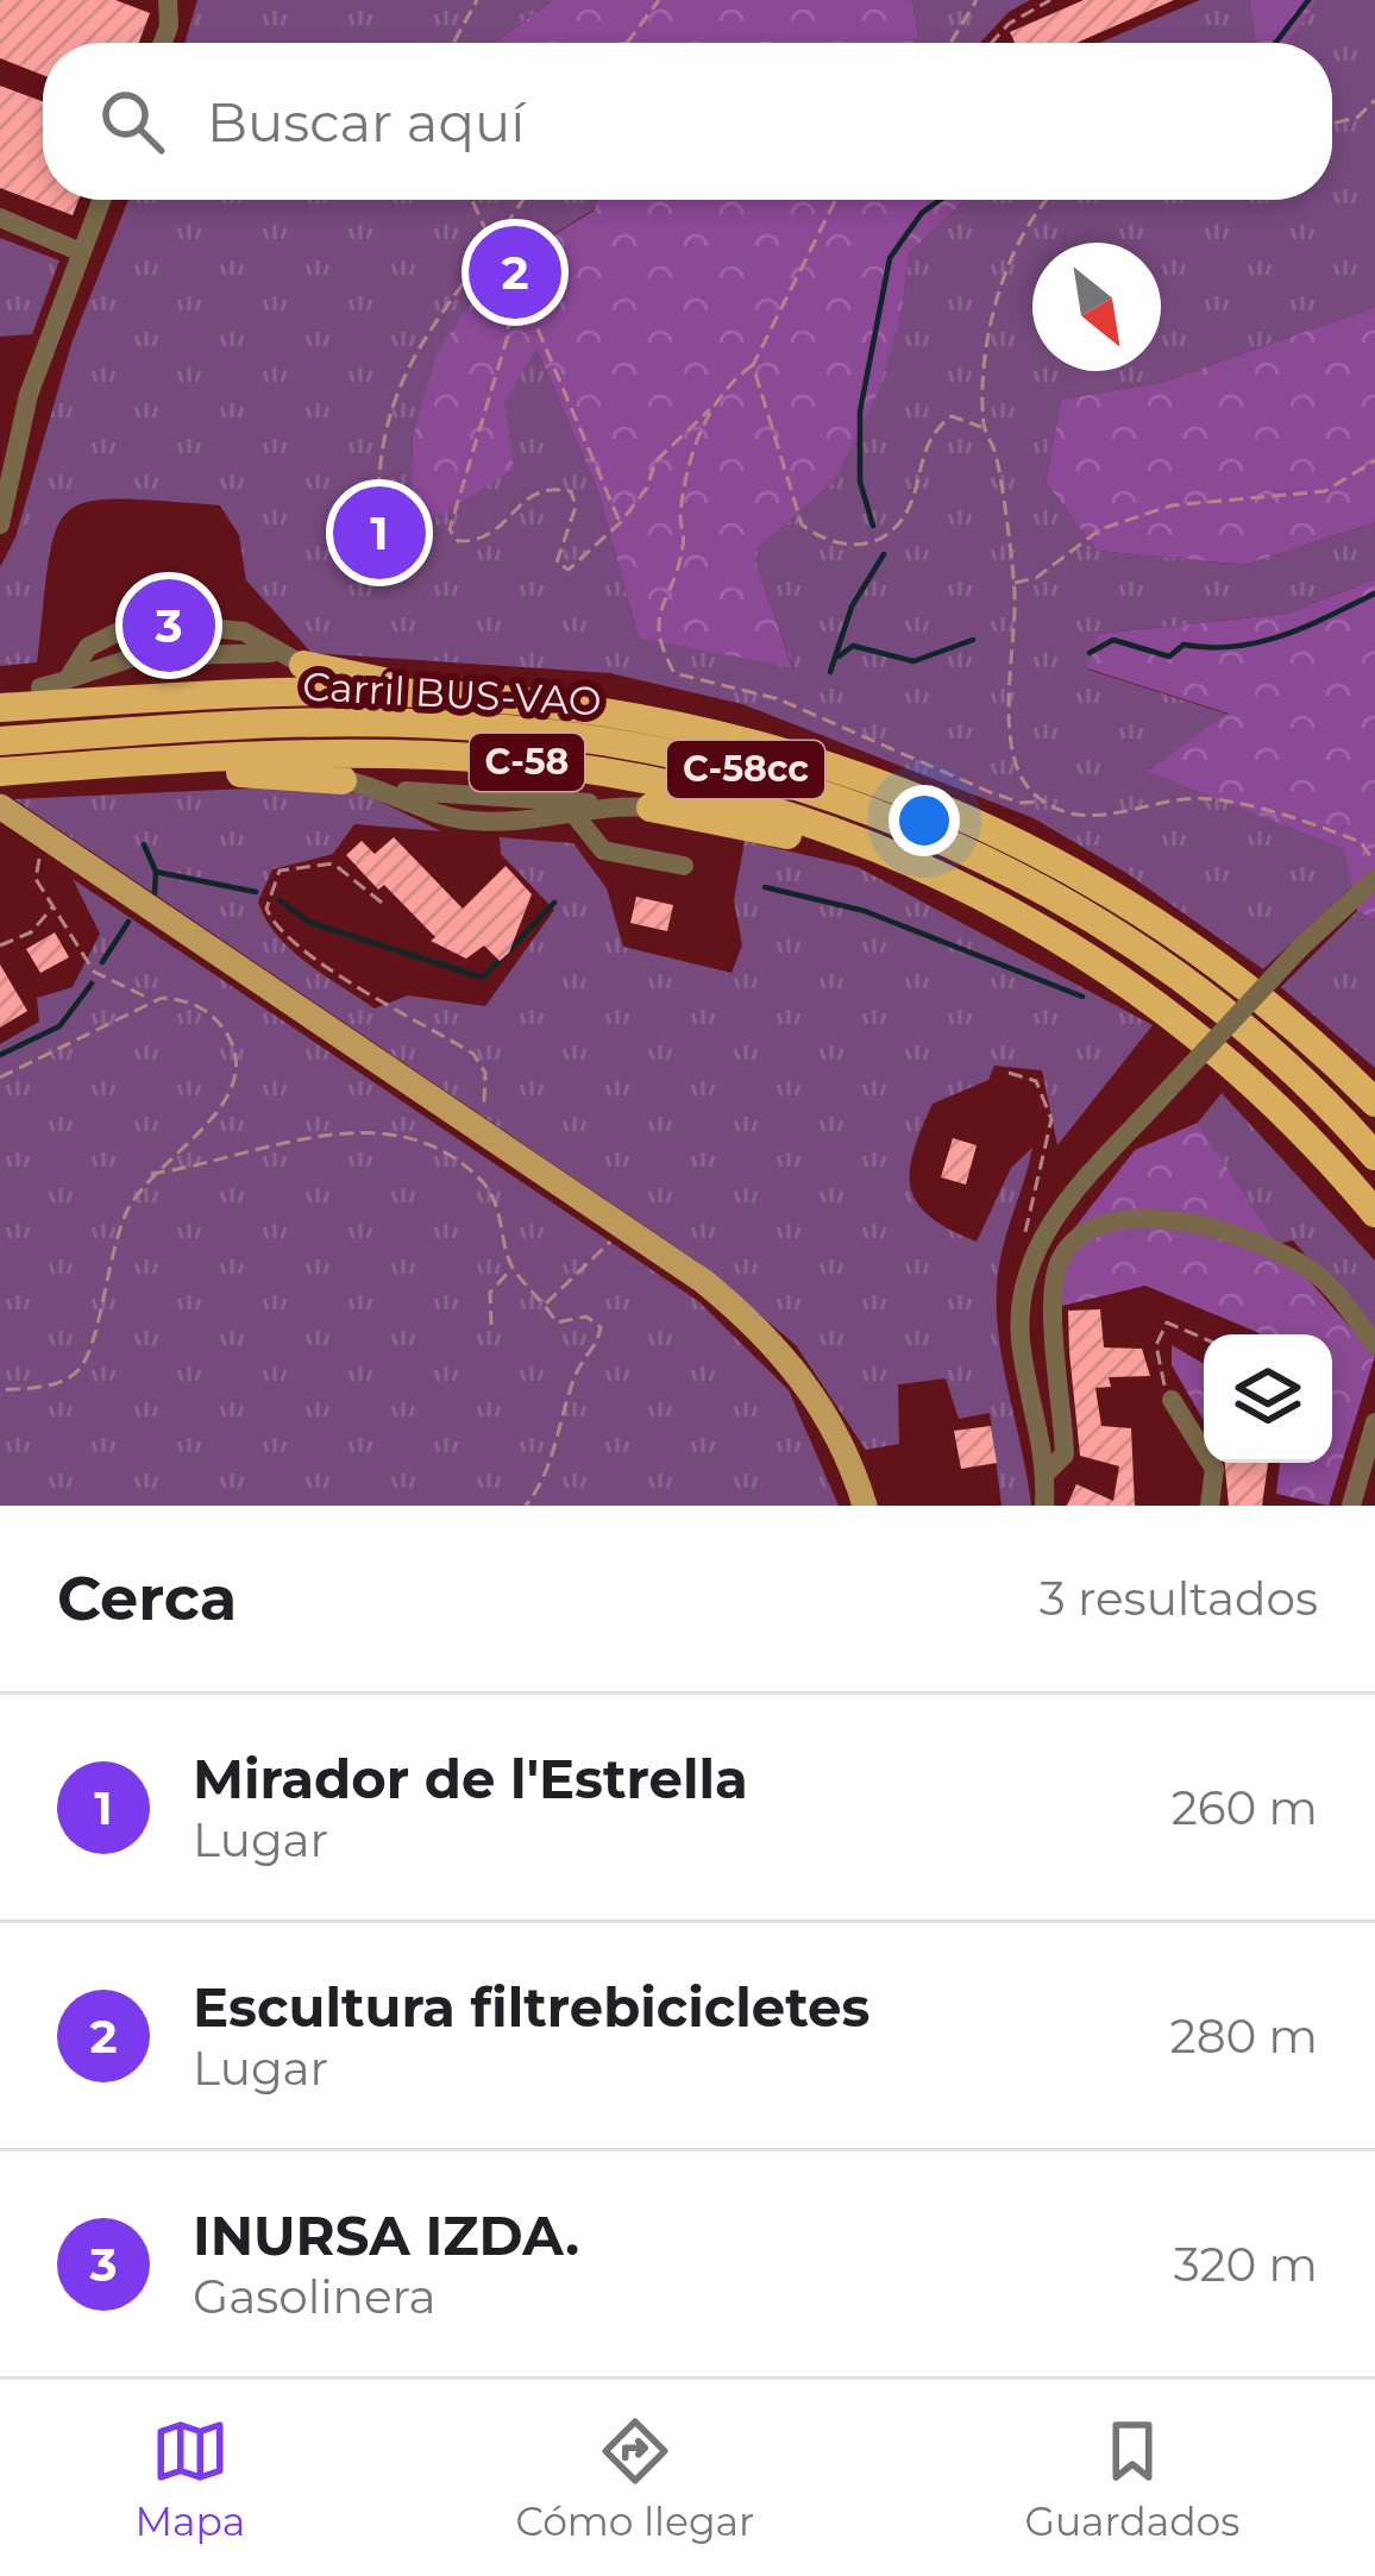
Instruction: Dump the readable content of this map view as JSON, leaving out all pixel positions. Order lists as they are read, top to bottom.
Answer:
{
  "streets": {
    "highway": ["Carril BUS-VAO", "C-58", "C-58cc"]
  },
  "north": "bottom right",
  "page": {
    "search": "Buscar aquí",
    "pins": ["2", "1", "3"],
    "heading": ["Cerca", "3 resultados"],
    "list": [
      {
        "mark": "1",
        "name": "Mirador de l'Estrella",
        "note": "Lugar",
        "value": "260 m"
      },
      {
        "mark": "2",
        "name": "Escultura filtrebicicletes",
        "note": "Lugar",
        "value": "280 m"
      },
      {
        "mark": "3",
        "name": "INURSA IZDA.",
        "note": "Gasolinera",
        "value": "320 m"
      }
    ],
    "nav": ["Mapa", "Cómo llegar", "Guardados"]
  }
}
